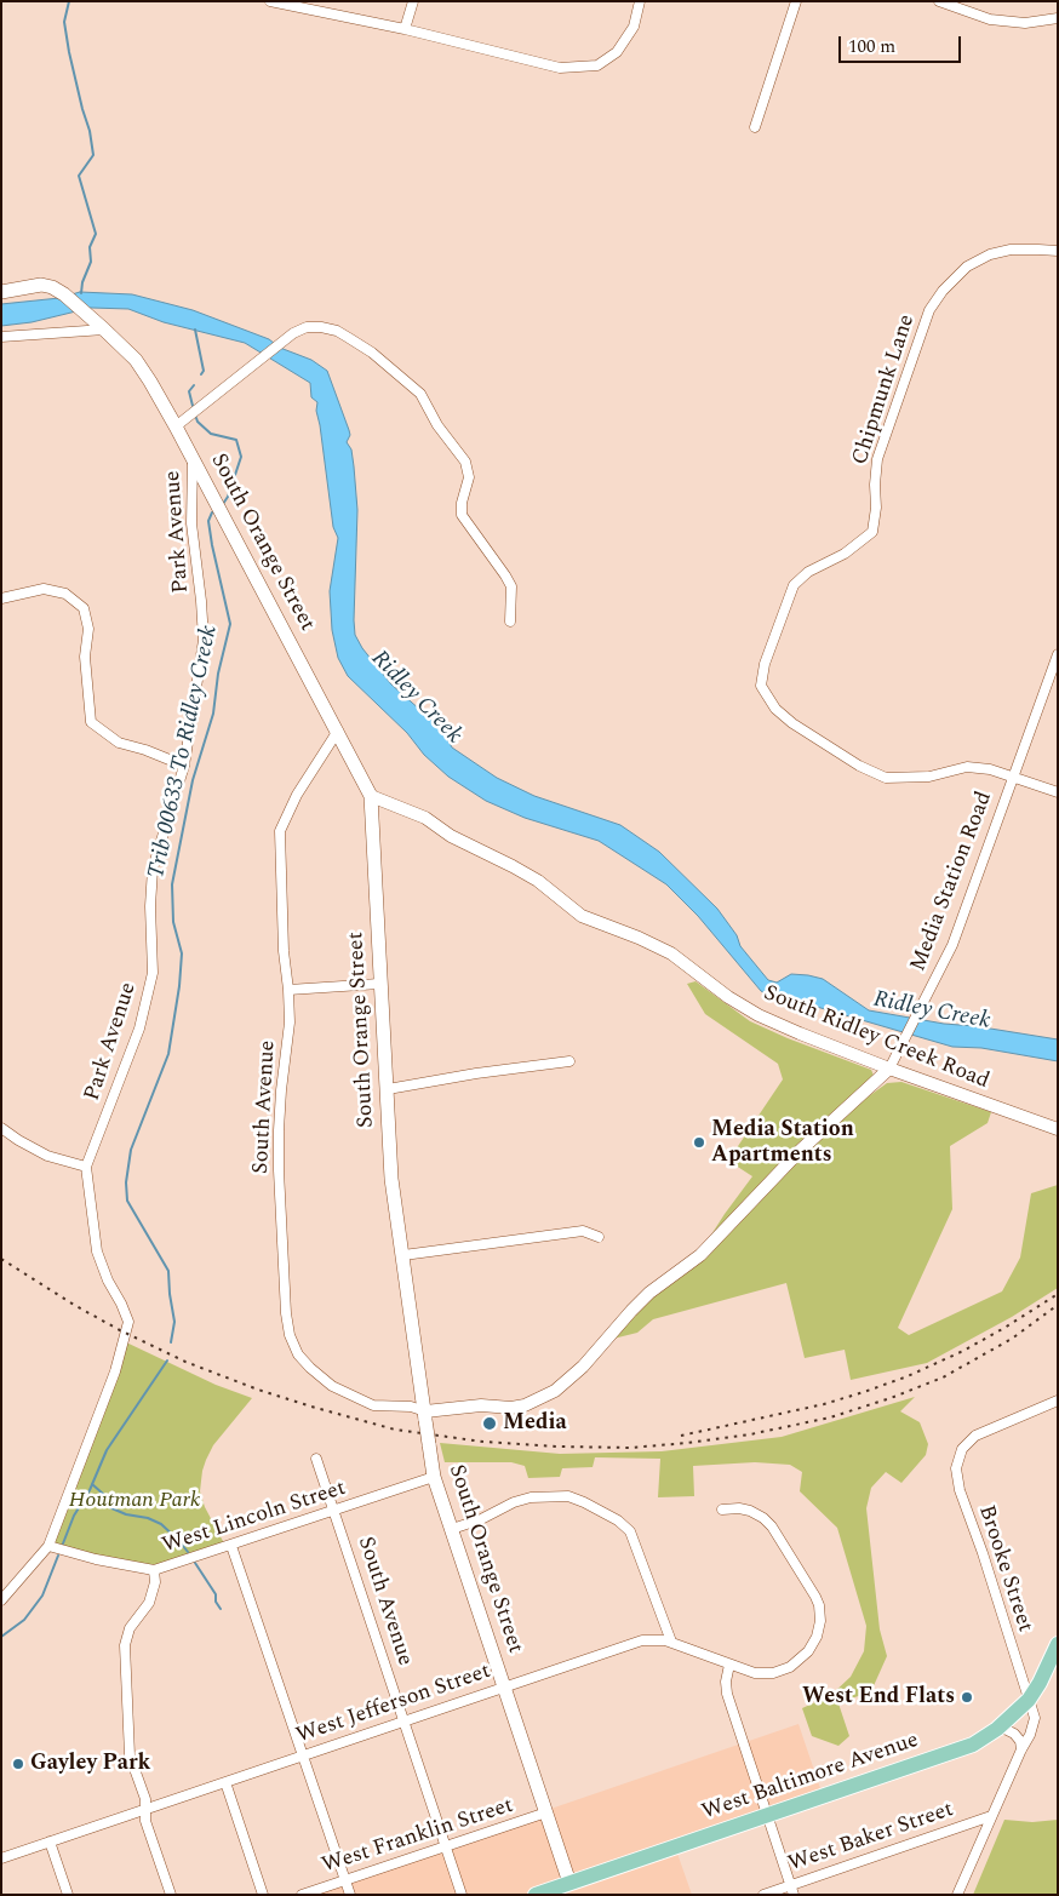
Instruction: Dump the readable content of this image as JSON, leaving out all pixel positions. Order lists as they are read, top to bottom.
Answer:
{
  "streets": {
    "main road": ["South Orange Street", "West Baltimore Avenue"],
    "street": [
      "Chipmunk Lane",
      "Park Avenue",
      "Media Station Road",
      "South Ridley Creek Road",
      "South Avenue",
      "West Lincoln Street",
      "Brooke Street",
      "West Jefferson Street",
      "West Franklin Street",
      "West Baker Street"
    ]
  },
  "crossings": [
    ["Chipmunk Lane", "Media Station Road"],
    ["Park Avenue", "South Orange Street"],
    ["Park Avenue", "West Lincoln Street"],
    ["South Orange Street", "Media Station Road"],
    ["South Orange Street", "South Ridley Creek Road"],
    ["South Orange Street", "South Avenue"],
    ["South Orange Street", "West Lincoln Street"],
    ["South Orange Street", "West Jefferson Street"],
    ["South Orange Street", "West Baltimore Avenue"],
    ["South Orange Street", "West Franklin Street"],
    ["Media Station Road", "South Ridley Creek Road"],
    ["Media Station Road", "South Avenue"],
    ["South Avenue", "West Lincoln Street"],
    ["South Avenue", "West Jefferson Street"],
    ["South Avenue", "West Franklin Street"],
    ["Brooke Street", "West Baltimore Avenue"],
    ["Brooke Street", "West Baker Street"]
  ],
  "water": ["Ridley Creek", "Trib 00633 To Ridley Creek"],
  "parks": ["Houtman Park"],
  "places": [
    "Media Station Apartments",
    "Media",
    "West End Flats",
    "Gayley Park"
  ],
  "scale_bar": "100 m"
}
